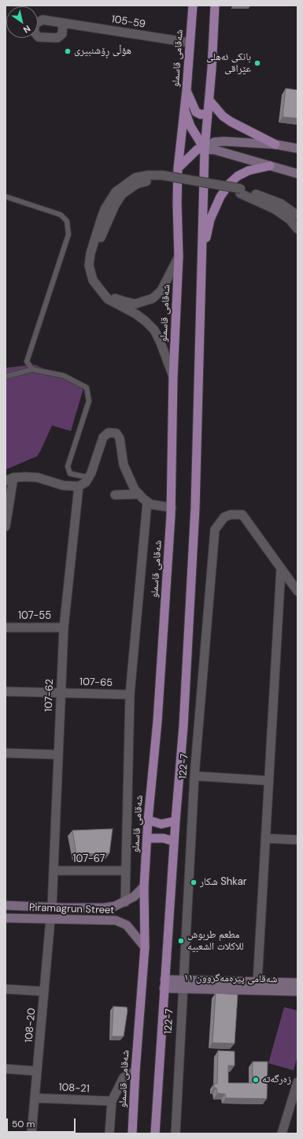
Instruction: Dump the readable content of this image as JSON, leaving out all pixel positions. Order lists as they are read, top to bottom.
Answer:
{
  "streets": {
    "main road": ["شەقامی قاسملو", "Piramagrun Street", "شەقامی پیرەمەگروون ١١"],
    "street": [
      "105-59",
      "107-55",
      "107-65",
      "107-62",
      "122-7",
      "107-67",
      "108-20",
      "108-21"
    ]
  },
  "crossings": [
    ["105-59", "شەقامی قاسملو"],
    ["شەقامی قاسملو", "Piramagrun Street"],
    ["107-55", "107-62"],
    ["107-65", "107-62"],
    ["107-62", "107-67"],
    ["107-62", "Piramagrun Street"],
    ["122-7", "شەقامی پیرەمەگروون ١١"],
    ["Piramagrun Street", "108-20"],
    ["108-20", "108-21"]
  ],
  "places": [
    "هۆڵی ڕۆشنبیری",
    "بانکی ئەهلی عێراقی",
    "شکار Shkar",
    "مطعم طربوش للاكلات الشعبيه",
    "زەرگەتە"
  ],
  "scale_bar": "50 m",
  "north": "bottom right"
}
